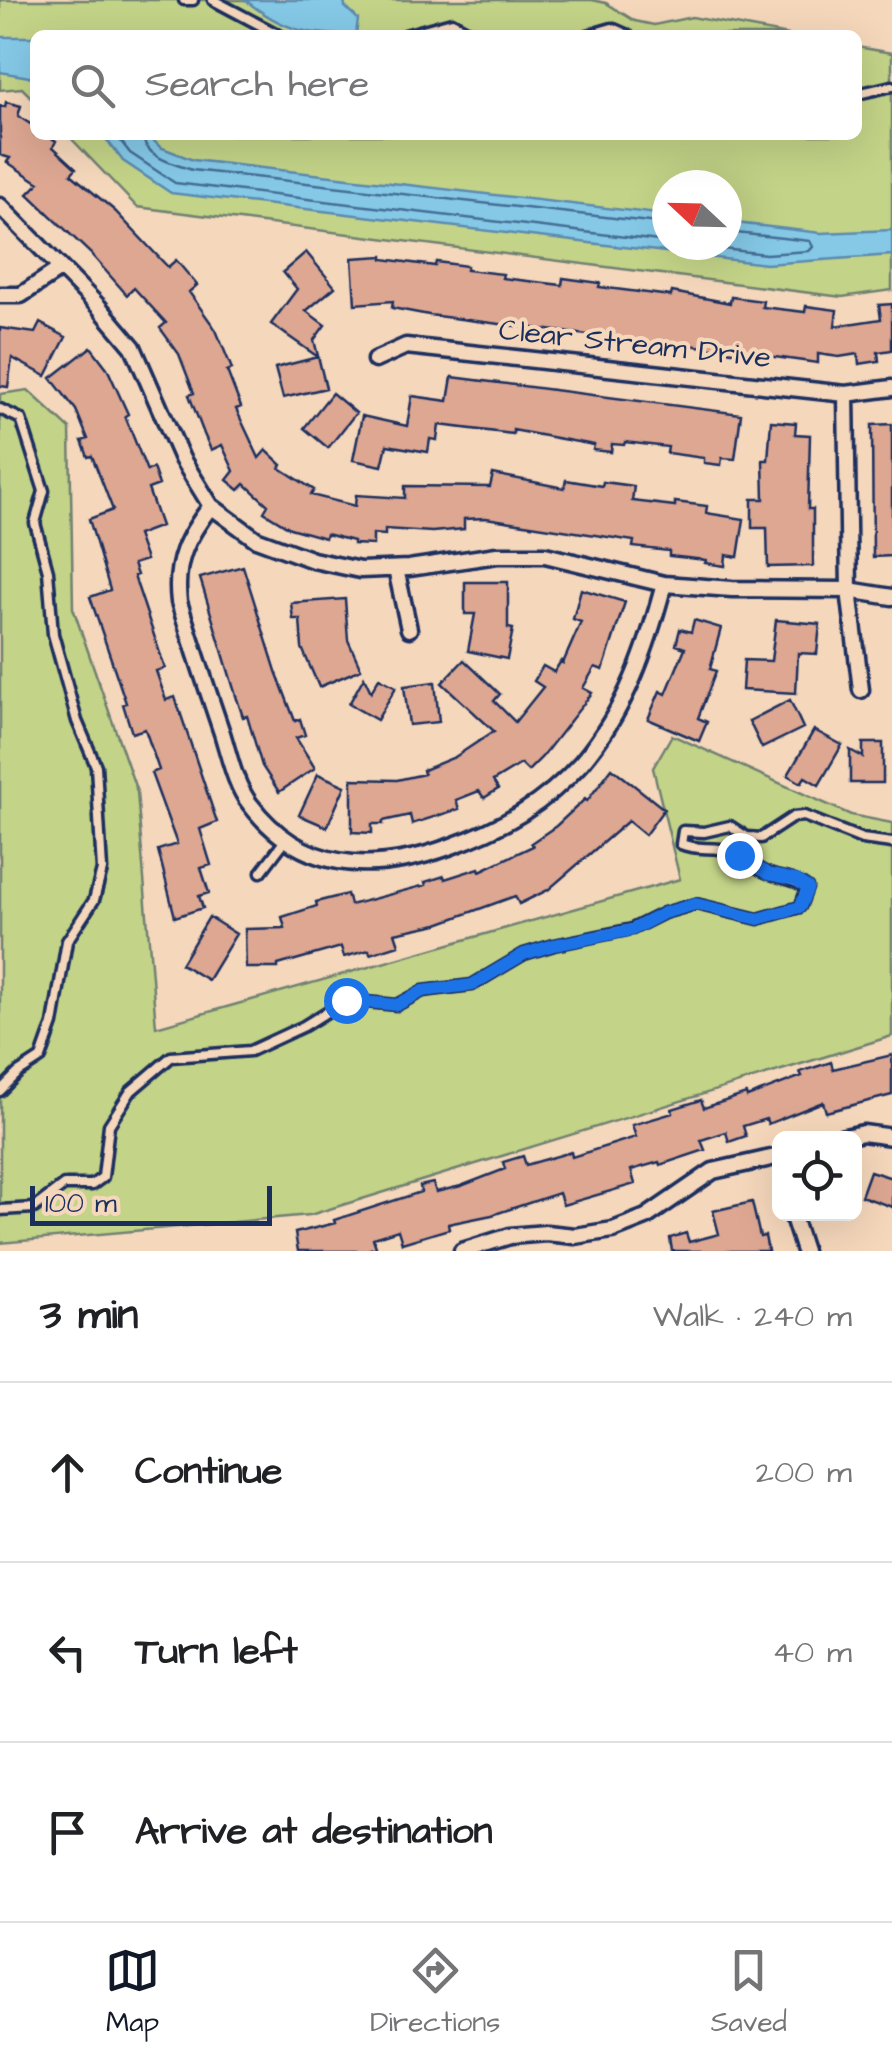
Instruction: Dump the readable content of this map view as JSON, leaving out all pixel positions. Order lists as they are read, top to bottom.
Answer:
{
  "streets": {
    "street": ["Clear Stream Drive"]
  },
  "scale_bar": "100 m",
  "north": "left",
  "page": {
    "search": "Search here",
    "scale": "100 m",
    "heading": ["3 min", "Walk · 240 m"],
    "list": [
      ["Continue", "200 m"],
      ["Turn left", "40 m"],
      "Arrive at destination"
    ],
    "nav": ["Map", "Directions", "Saved"]
  }
}
